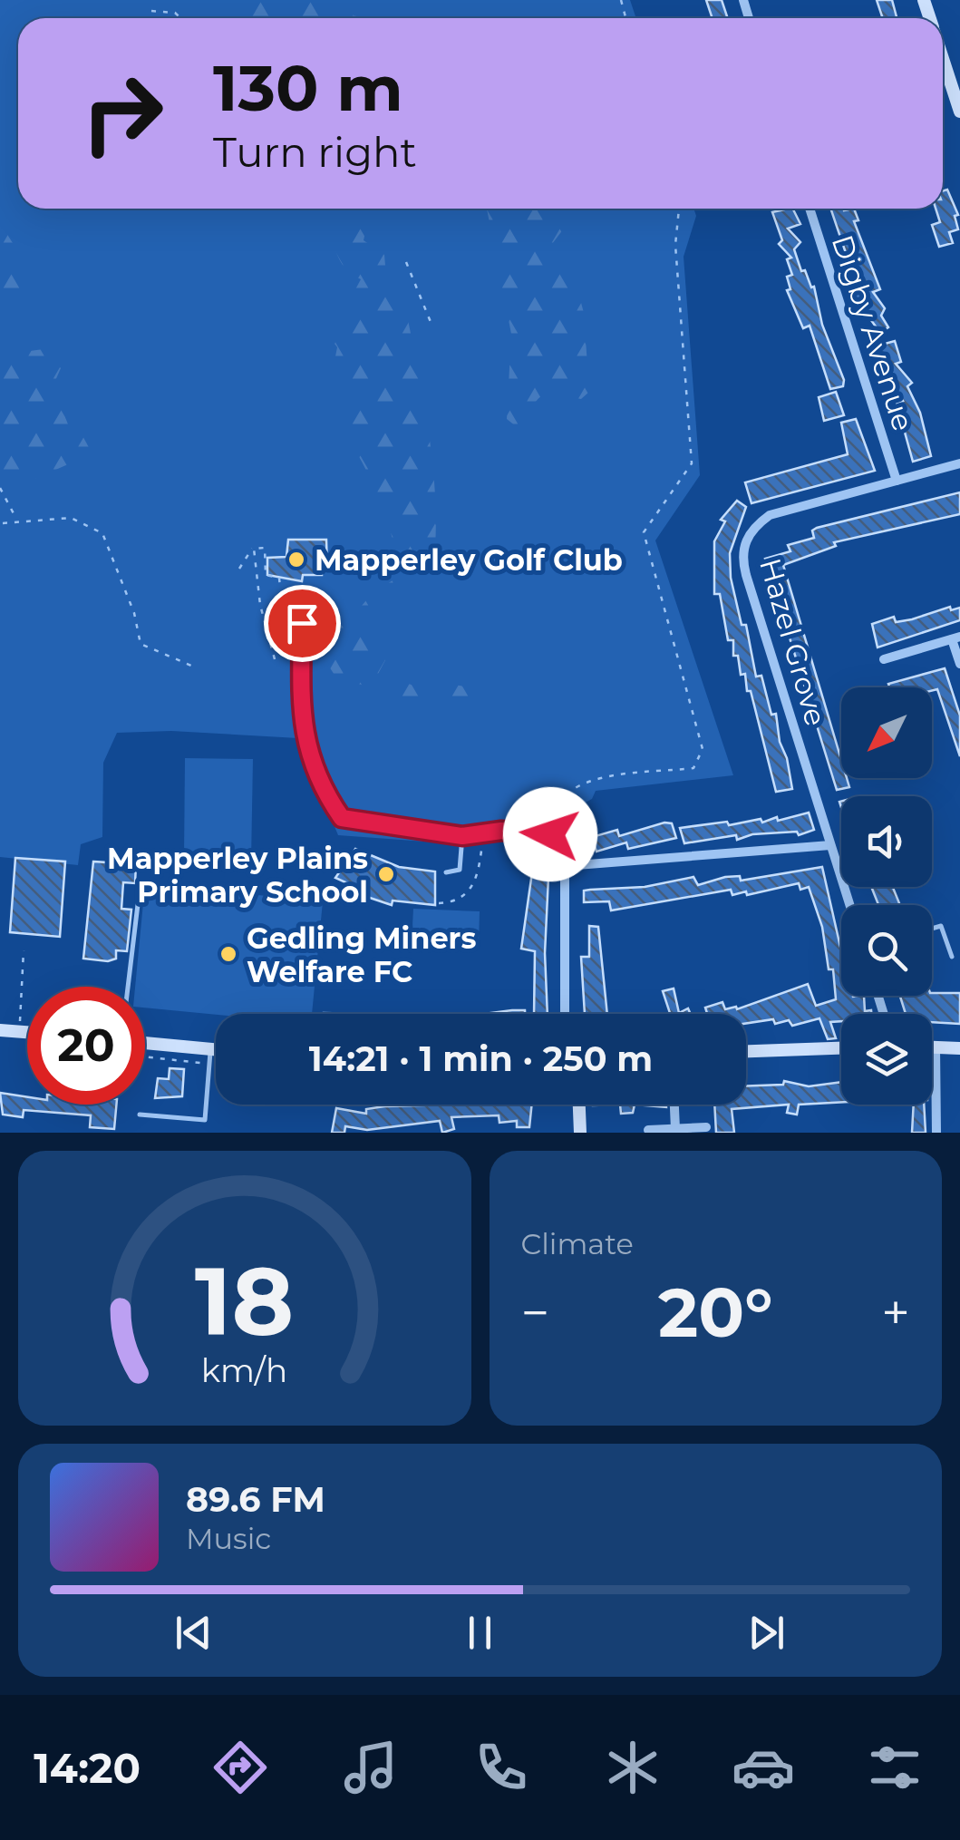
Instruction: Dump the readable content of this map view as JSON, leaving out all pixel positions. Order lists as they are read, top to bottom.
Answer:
{
  "streets": {
    "street": ["Digby Avenue", "Hazel Grove"]
  },
  "crossings": [
    ["Digby Avenue", "Hazel Grove"]
  ],
  "places": ["Mapperley Golf Club", "Mapperley Plains Primary School", "Gedling Miners Welfare FC"],
  "north": "bottom left",
  "page": {
    "turn": ["130 m", "Turn right"],
    "limit": "20",
    "trip": "14:21 · 1 min · 250 m",
    "tile": "Climate",
    "heat": ["−", "20°", "+"],
    "song": ["89.6 FM", "Music"],
    "tabs": "14:20",
    "gauge": ["18", "km/h"]
  }
}
